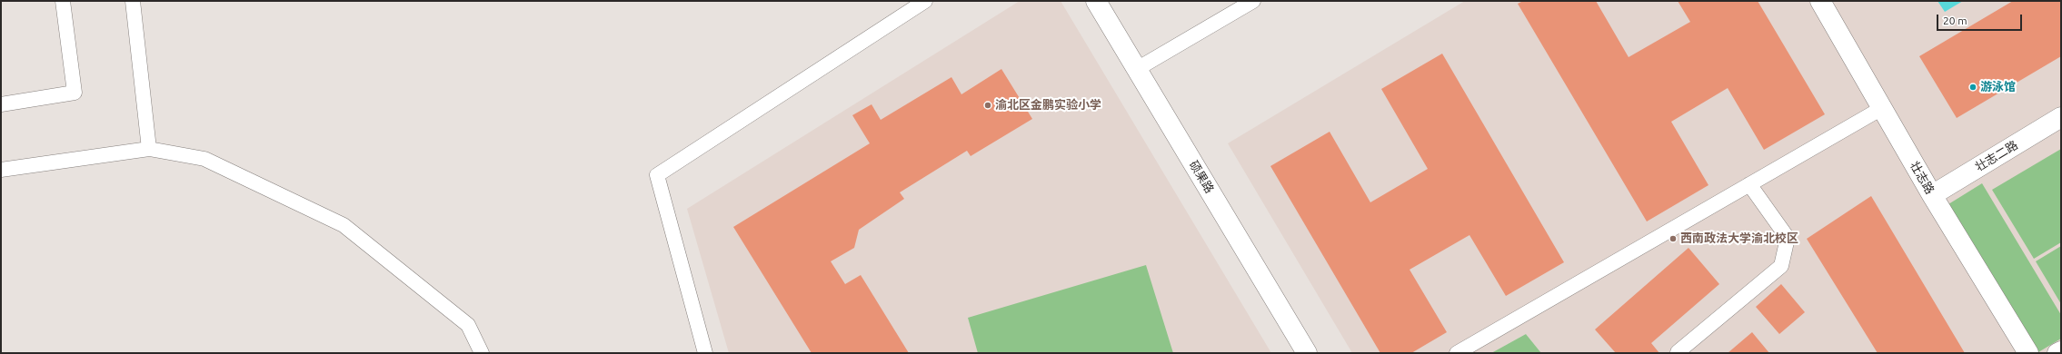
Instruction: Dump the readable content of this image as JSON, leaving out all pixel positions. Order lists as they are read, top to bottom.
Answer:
{
  "streets": {
    "street": ["壮志二路", "硕果路", "壮志路"]
  },
  "crossings": [
    ["壮志二路", "壮志路"]
  ],
  "places": ["游泳馆", "渝北区金鹏实验小学", "西南政法大学渝北校区"],
  "scale_bar": "20 m"
}
